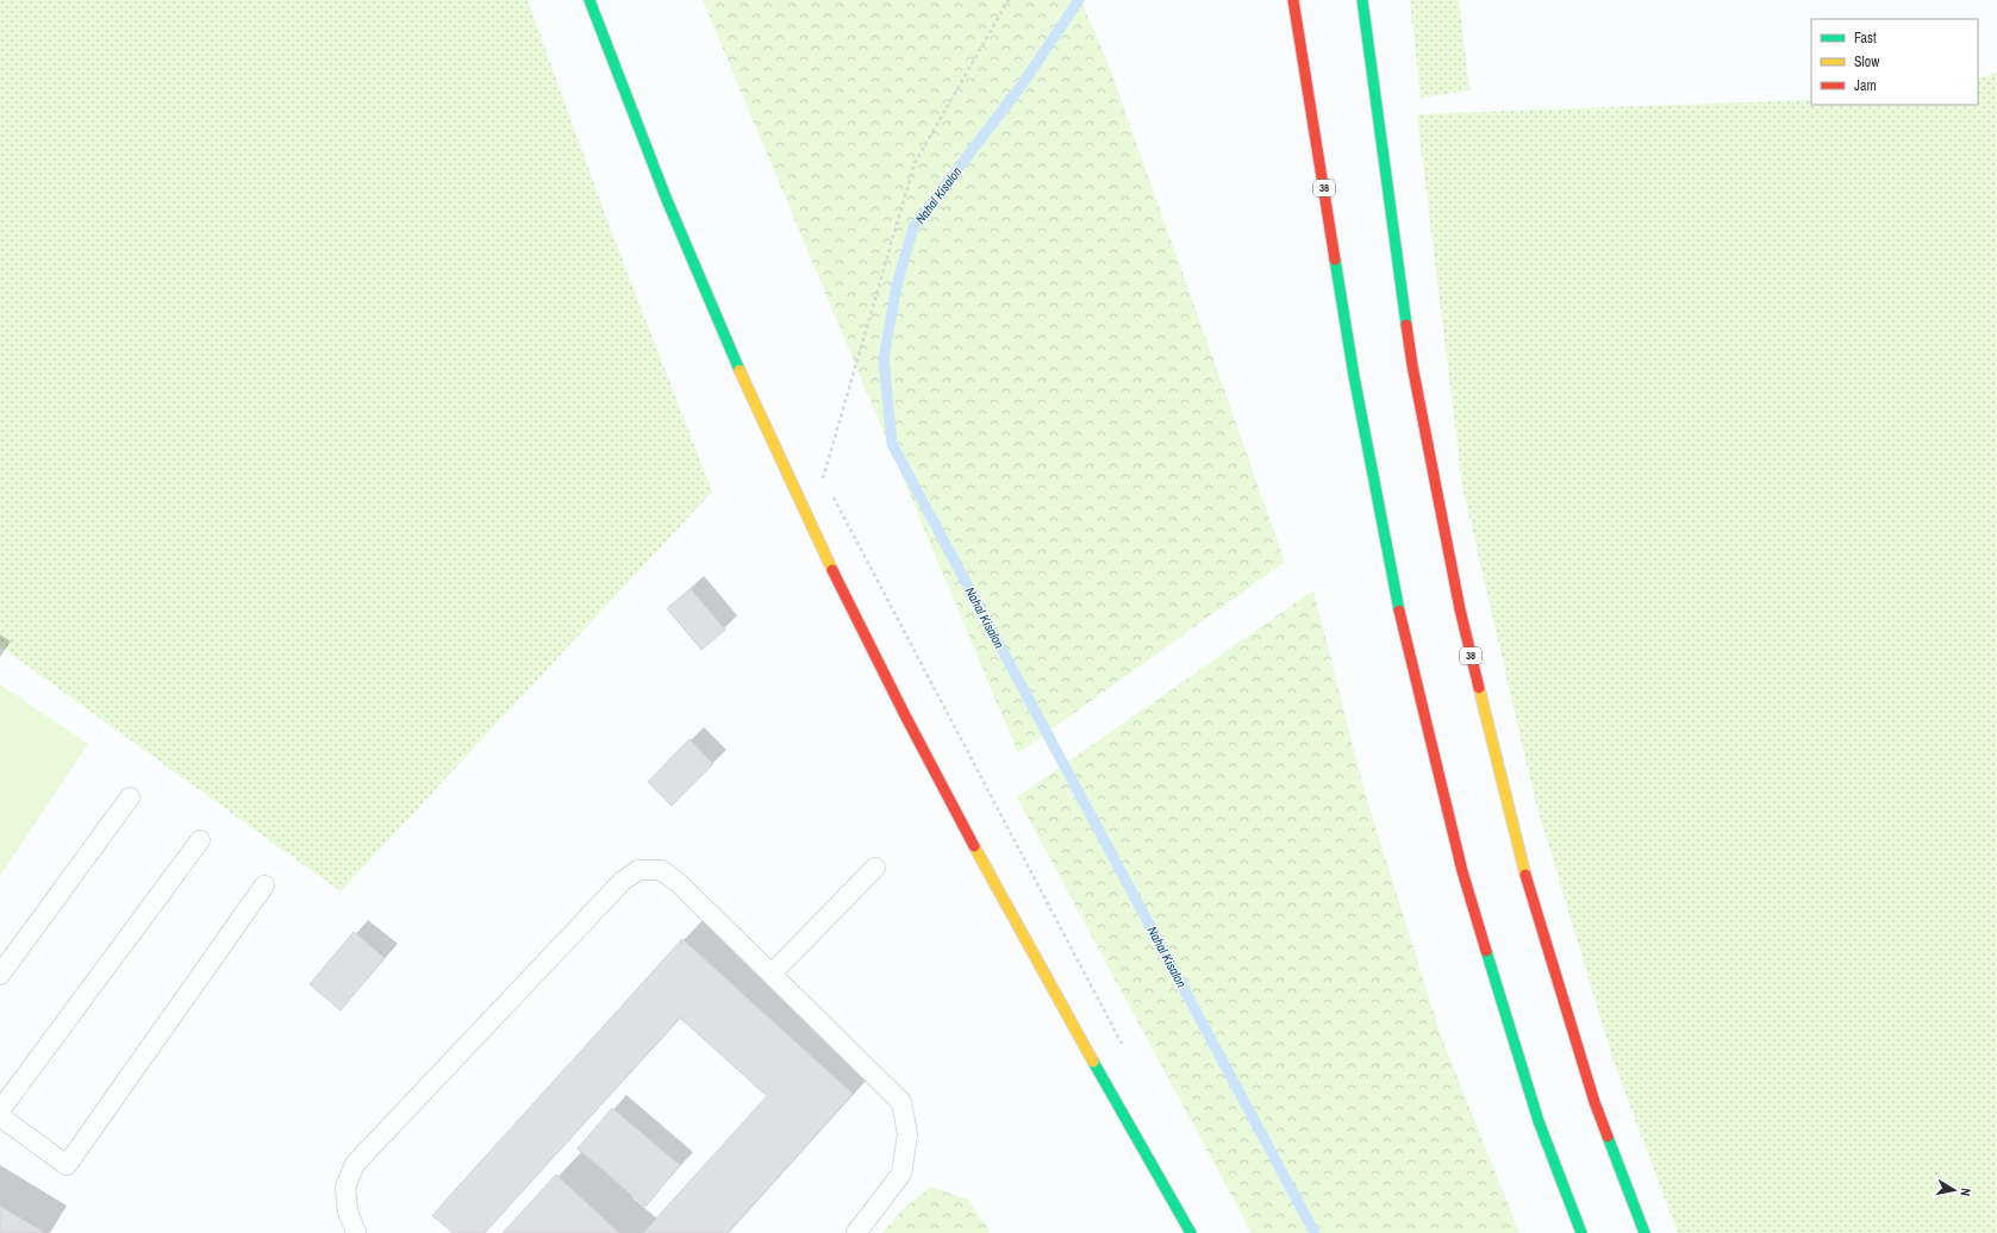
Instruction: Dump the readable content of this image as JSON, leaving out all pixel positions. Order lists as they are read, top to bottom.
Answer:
{
  "streets": {
    "main road": ["38"]
  },
  "water": ["Nahal Kisalon"],
  "legend": ["Fast", "Slow", "Jam"],
  "north": "right"
}
